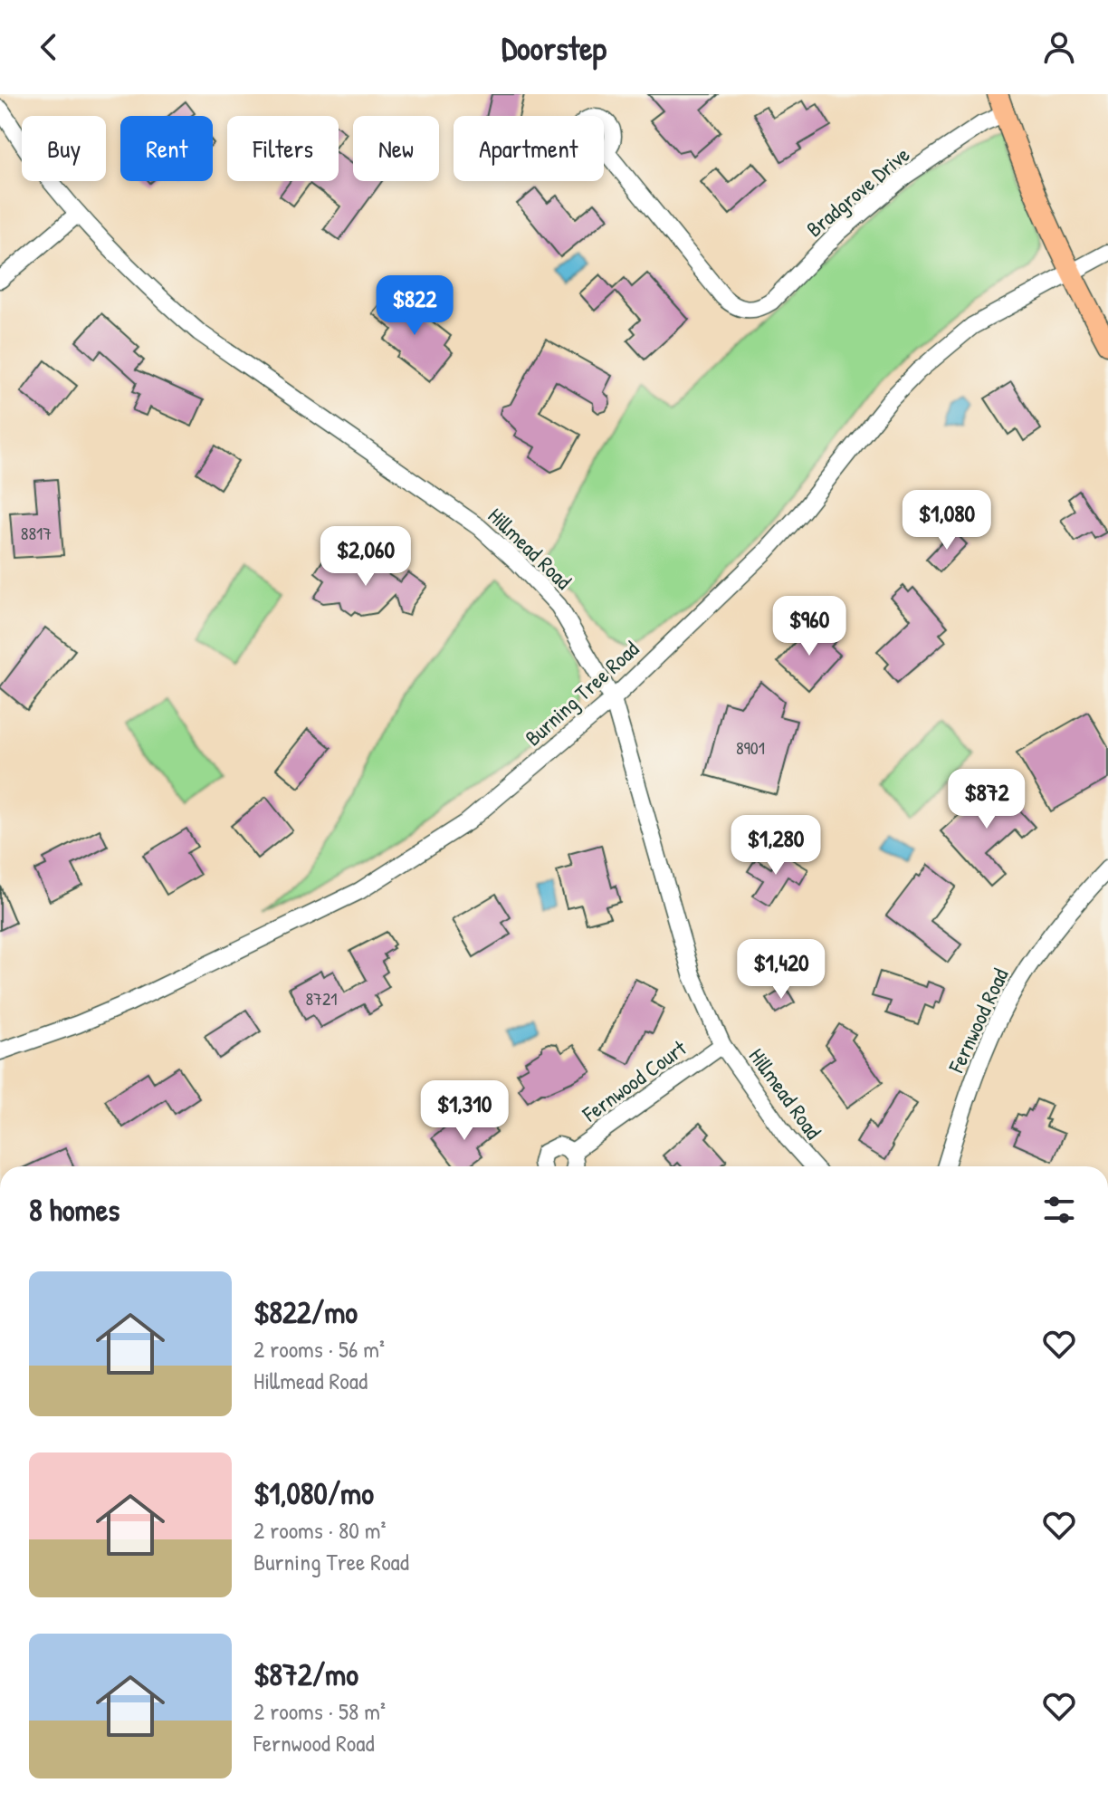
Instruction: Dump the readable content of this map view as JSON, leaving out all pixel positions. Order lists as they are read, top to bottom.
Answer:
{
  "streets": {
    "street": [
      "Bradgrove Drive",
      "Hillmead Road",
      "Burning Tree Road",
      "Fernwood Road",
      "Fernwood Court"
    ]
  },
  "crossings": [
    ["Hillmead Road", "Burning Tree Road"],
    ["Hillmead Road", "Fernwood Court"]
  ],
  "house_numbers": ["8817", "8901", "8721"],
  "page": {
    "header": "Doorstep",
    "chip": [
      "Buy",
      "Rent",
      "Filters",
      "New",
      "Apartment"
    ],
    "price": [
      "$822",
      "$1,080",
      "$2,060",
      "$960",
      "$872",
      "$1,280",
      "$1,420",
      "$1,310"
    ],
    "heading": "8 homes",
    "list": [
      {
        "name": "$822/mo",
        "note": "2 rooms · 56 m² · Hillmead Road"
      },
      {
        "name": "$1,080/mo",
        "note": "2 rooms · 80 m² · Burning Tree Road"
      },
      {
        "name": "$872/mo",
        "note": "2 rooms · 58 m² · Fernwood Road"
      }
    ]
  }
}
